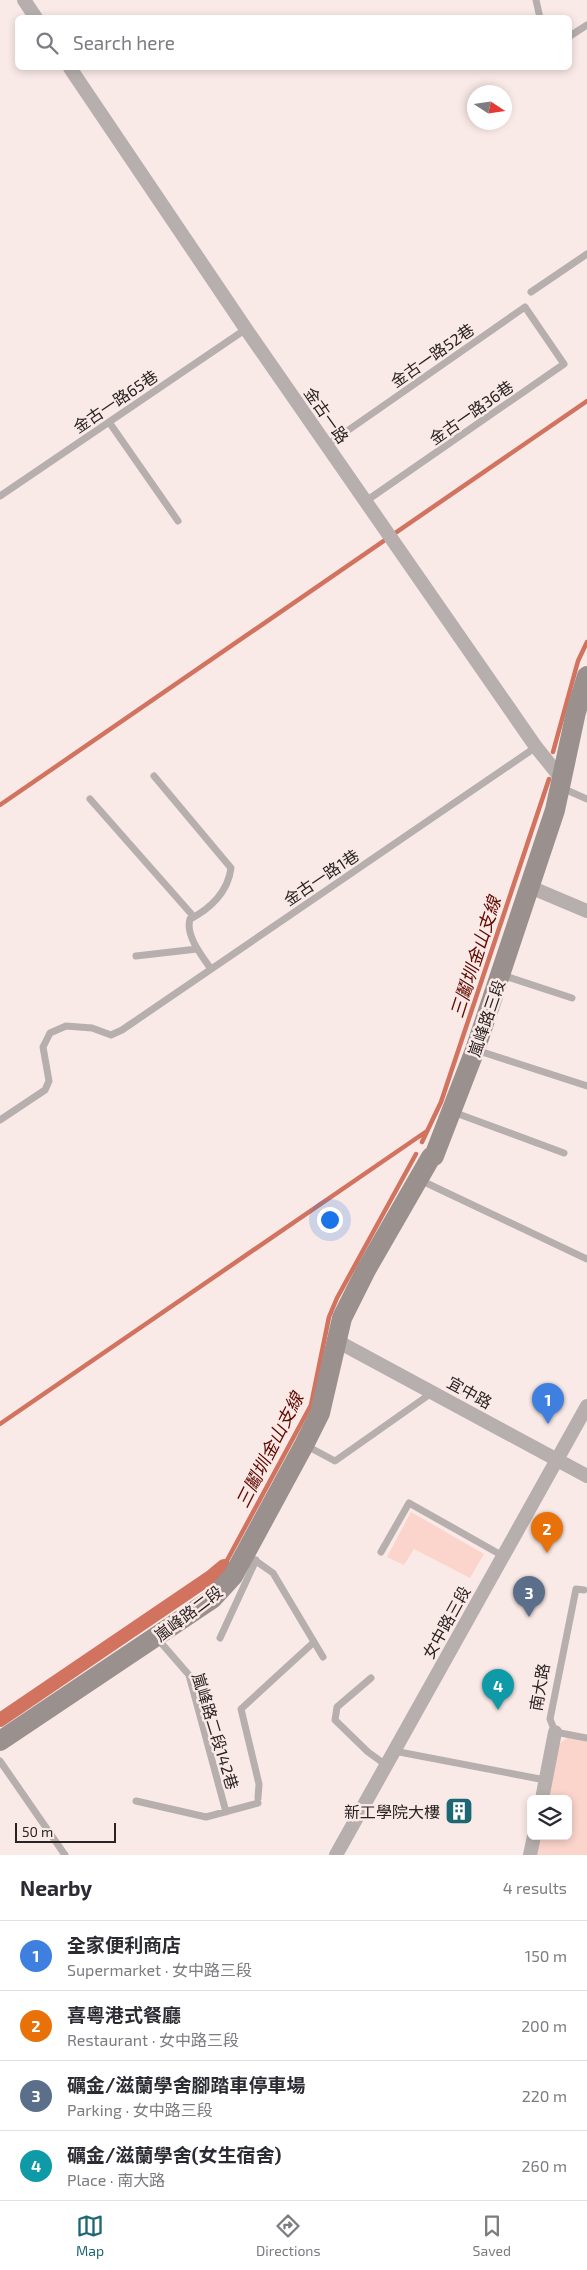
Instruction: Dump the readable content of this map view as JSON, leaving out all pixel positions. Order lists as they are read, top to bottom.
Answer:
{
  "streets": {
    "street": [
      "金古一路",
      "嵐峰路三段",
      "宜中路",
      "嵐峰路二段",
      "女中路三段",
      "南大路"
    ],
    "lane": [
      "金古一路52巷",
      "金古一路65巷",
      "金古一路36巷",
      "金古一路1巷",
      "嵐峰路二段142巷"
    ]
  },
  "crossings": [
    ["金古一路52巷", "金古一路36巷"],
    ["金古一路52巷", "金古一路"],
    ["金古一路65巷", "金古一路"],
    ["金古一路36巷", "金古一路"],
    ["金古一路", "金古一路1巷"],
    ["金古一路", "嵐峰路三段"],
    ["嵐峰路三段", "宜中路"],
    ["嵐峰路三段", "嵐峰路二段"],
    ["宜中路", "嵐峰路二段"],
    ["宜中路", "女中路三段"],
    ["嵐峰路二段", "嵐峰路二段142巷"]
  ],
  "water": ["三鬮圳金山支線"],
  "places": {
    "building": ["新工學院大樓"]
  },
  "scale_bar": "50 m",
  "north": "right",
  "page": {
    "search": "Search here",
    "pins": [
      "1",
      "2",
      "3",
      "4"
    ],
    "scale": "50 m",
    "heading": ["Nearby", "4 results"],
    "list": [
      {
        "mark": "1",
        "name": "全家便利商店",
        "note": "Supermarket · 女中路三段",
        "value": "150 m"
      },
      {
        "mark": "2",
        "name": "喜粵港式餐廳",
        "note": "Restaurant · 女中路三段",
        "value": "200 m"
      },
      {
        "mark": "3",
        "name": "礪金/滋蘭學舍腳踏車停車場",
        "note": "Parking · 女中路三段",
        "value": "220 m"
      },
      {
        "mark": "4",
        "name": "礪金/滋蘭學舍(女生宿舍)",
        "note": "Place · 南大路",
        "value": "260 m"
      }
    ],
    "nav": ["Map", "Directions", "Saved"]
  }
}
